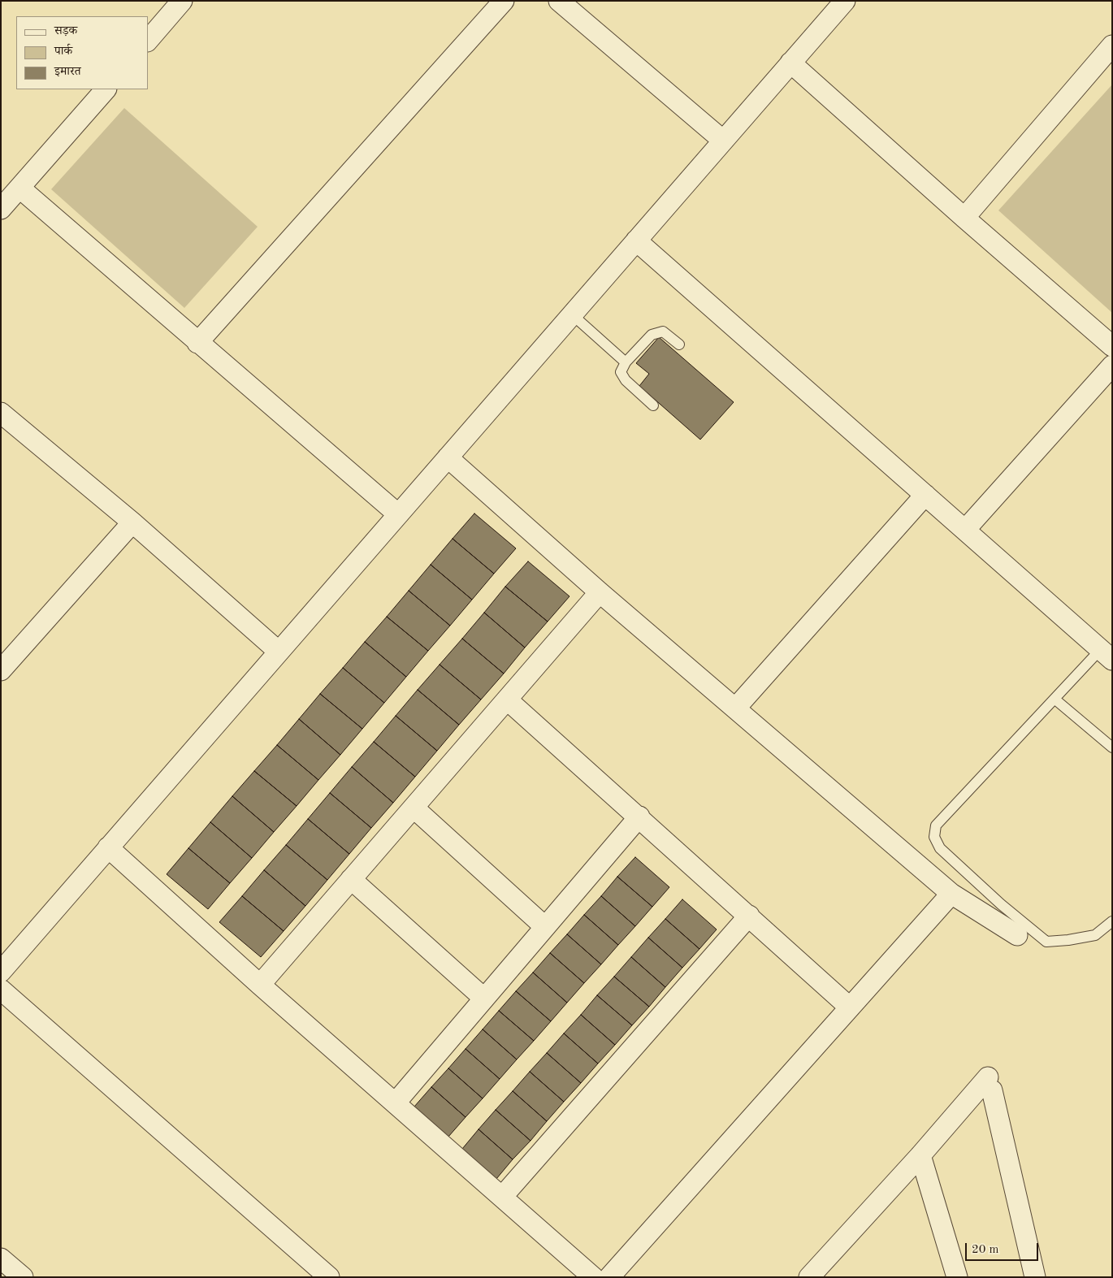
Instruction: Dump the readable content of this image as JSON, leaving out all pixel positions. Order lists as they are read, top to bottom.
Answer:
{
  "legend": ["सड़क", "पार्क", "इमारत"],
  "scale_bar": "20 m"
}
